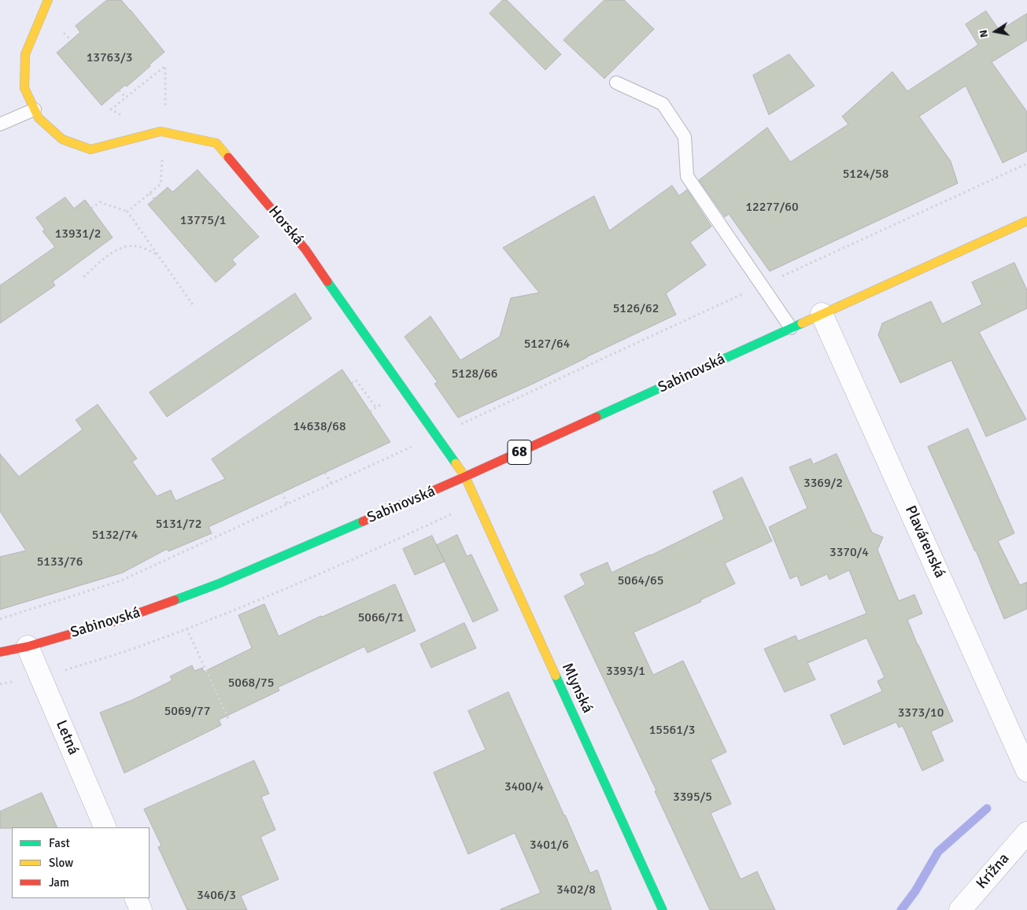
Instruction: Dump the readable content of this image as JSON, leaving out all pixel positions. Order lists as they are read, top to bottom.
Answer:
{
  "streets": {
    "street": [
      "Horská",
      "Sabinovská",
      "68",
      "Plavárenská",
      "Mlynská",
      "Letná",
      "Krížna"
    ]
  },
  "crossings": [
    ["Horská", "Sabinovská"],
    ["Horská", "Mlynská"],
    ["Sabinovská", "Plavárenská"],
    ["Sabinovská", "Mlynská"],
    ["Sabinovská", "Letná"]
  ],
  "house_numbers": [
    "13763/3",
    "5124/58",
    "12277/60",
    "13775/1",
    "13931/2",
    "5126/62",
    "5127/64",
    "5128/66",
    "14638/68",
    "3369/2",
    "5131/72",
    "5132/74",
    "3370/4",
    "5133/76",
    "5064/65",
    "5066/71",
    "3393/1",
    "5068/75",
    "5069/77",
    "3373/10",
    "15561/3",
    "3400/4",
    "3395/5",
    "3401/6",
    "3402/8",
    "3406/3"
  ],
  "legend": ["Fast", "Slow", "Jam"],
  "north": "left"
}
